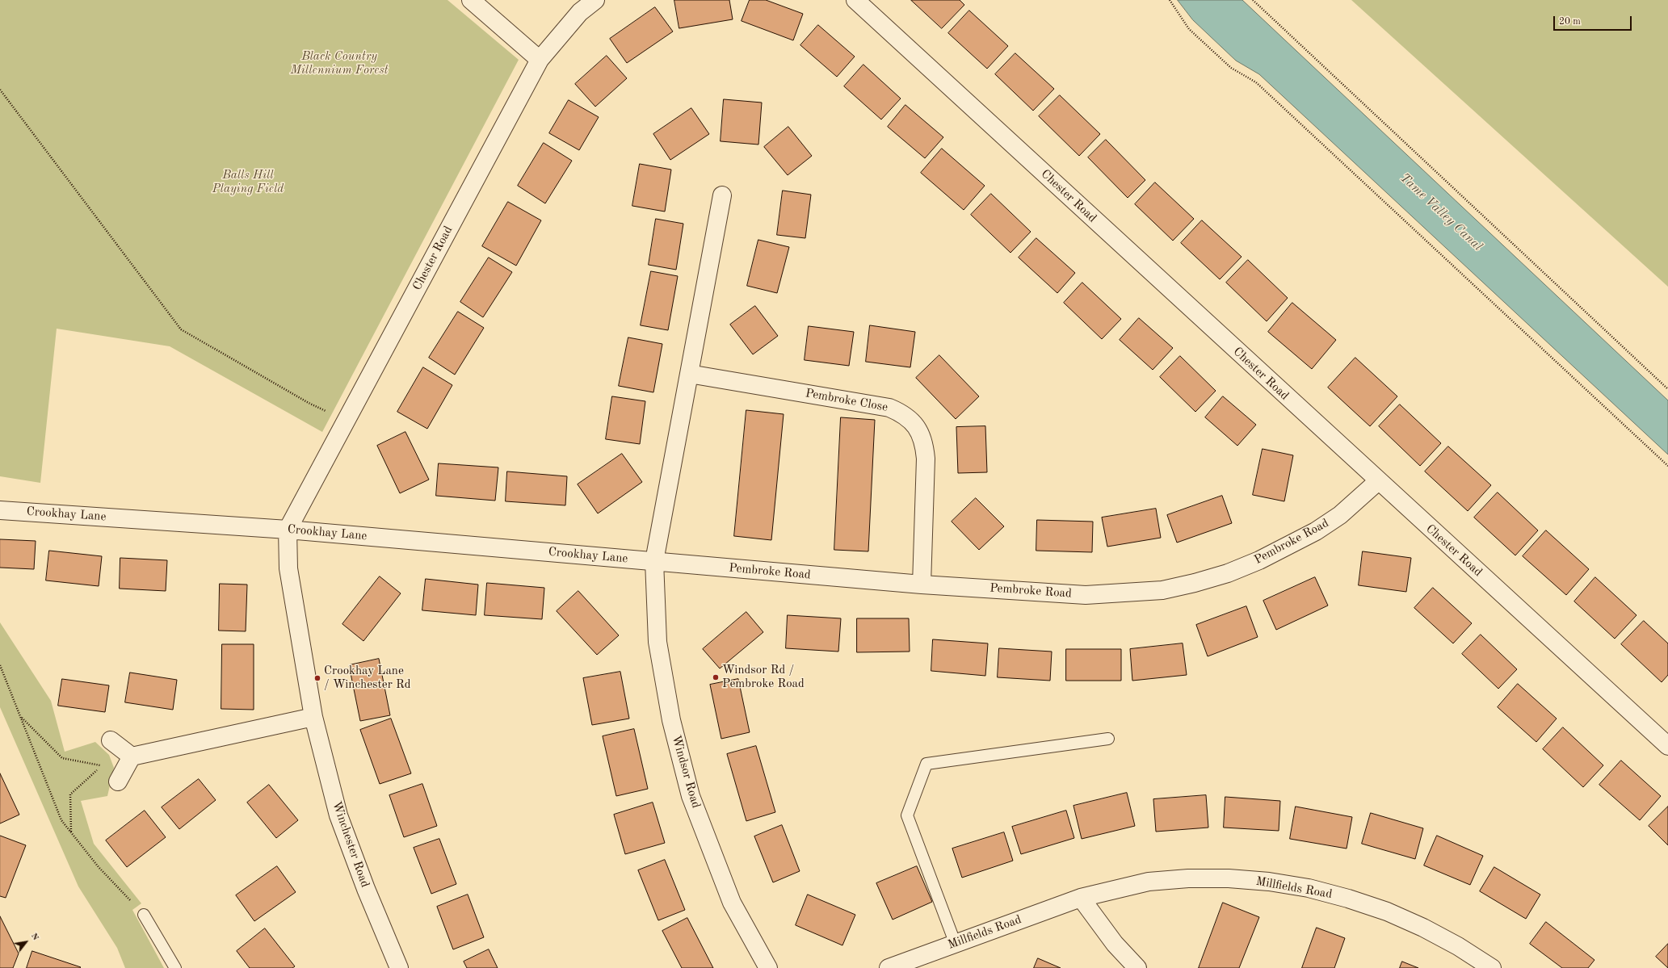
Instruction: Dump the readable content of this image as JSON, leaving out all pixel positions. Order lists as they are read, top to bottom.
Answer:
{
  "streets": {
    "street": [
      "Chester Road",
      "Pembroke Close",
      "Crookhay Lane",
      "Pembroke Road",
      "Windsor Road",
      "Winchester Road",
      "Millfields Road"
    ]
  },
  "crossings": [
    ["Chester Road", "Crookhay Lane"],
    ["Chester Road", "Pembroke Road"],
    ["Chester Road", "Winchester Road"],
    ["Pembroke Close", "Pembroke Road"],
    ["Crookhay Lane", "Pembroke Road"],
    ["Crookhay Lane", "Windsor Road"],
    ["Crookhay Lane", "Winchester Road"],
    ["Pembroke Road", "Windsor Road"]
  ],
  "water": ["Tame Valley Canal"],
  "parks": ["Black Country Millennium Forest", "Balls Hill Playing Field"],
  "places": ["Windsor Rd / Pembroke Road", "Crookhay Lane / Winchester Rd"],
  "scale_bar": "20 m",
  "north": "top right"
}
